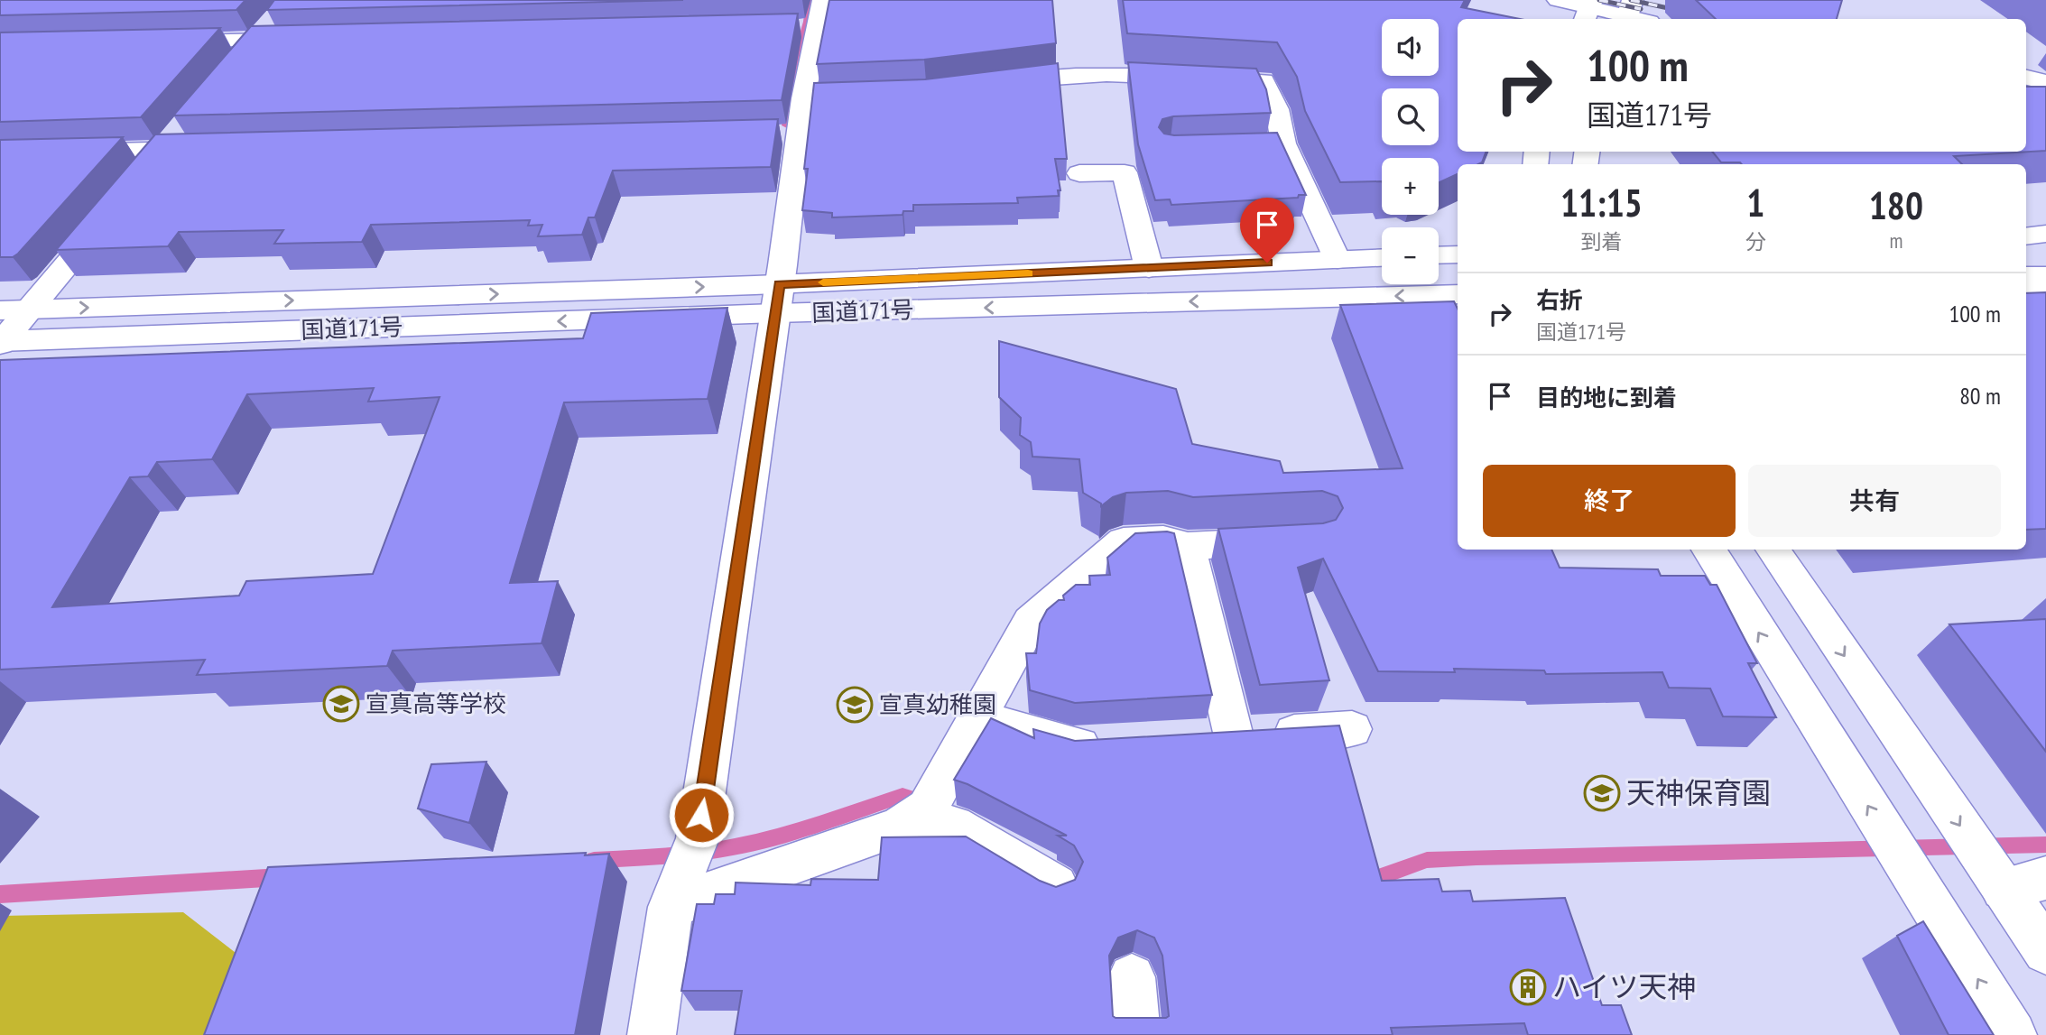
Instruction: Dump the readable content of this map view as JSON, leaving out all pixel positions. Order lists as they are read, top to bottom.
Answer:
{
  "streets": {
    "main road": ["国道171号"]
  },
  "places": {
    "school or university": ["宣真高等学校", "宣真幼稚園", "天神保育園"],
    "building": ["ハイツ天神"]
  },
  "page": {
    "map_buttons": ["+", "−"],
    "turn": ["100 m", "国道171号"],
    "eta": [
      "11:15",
      "到着",
      "1",
      "分",
      "180",
      "m"
    ],
    "list": [
      {
        "name": "右折",
        "note": "国道171号",
        "value": "100 m"
      },
      {
        "name": "目的地に到着",
        "value": "80 m"
      }
    ],
    "buttons": ["終了", "共有"]
  }
}
